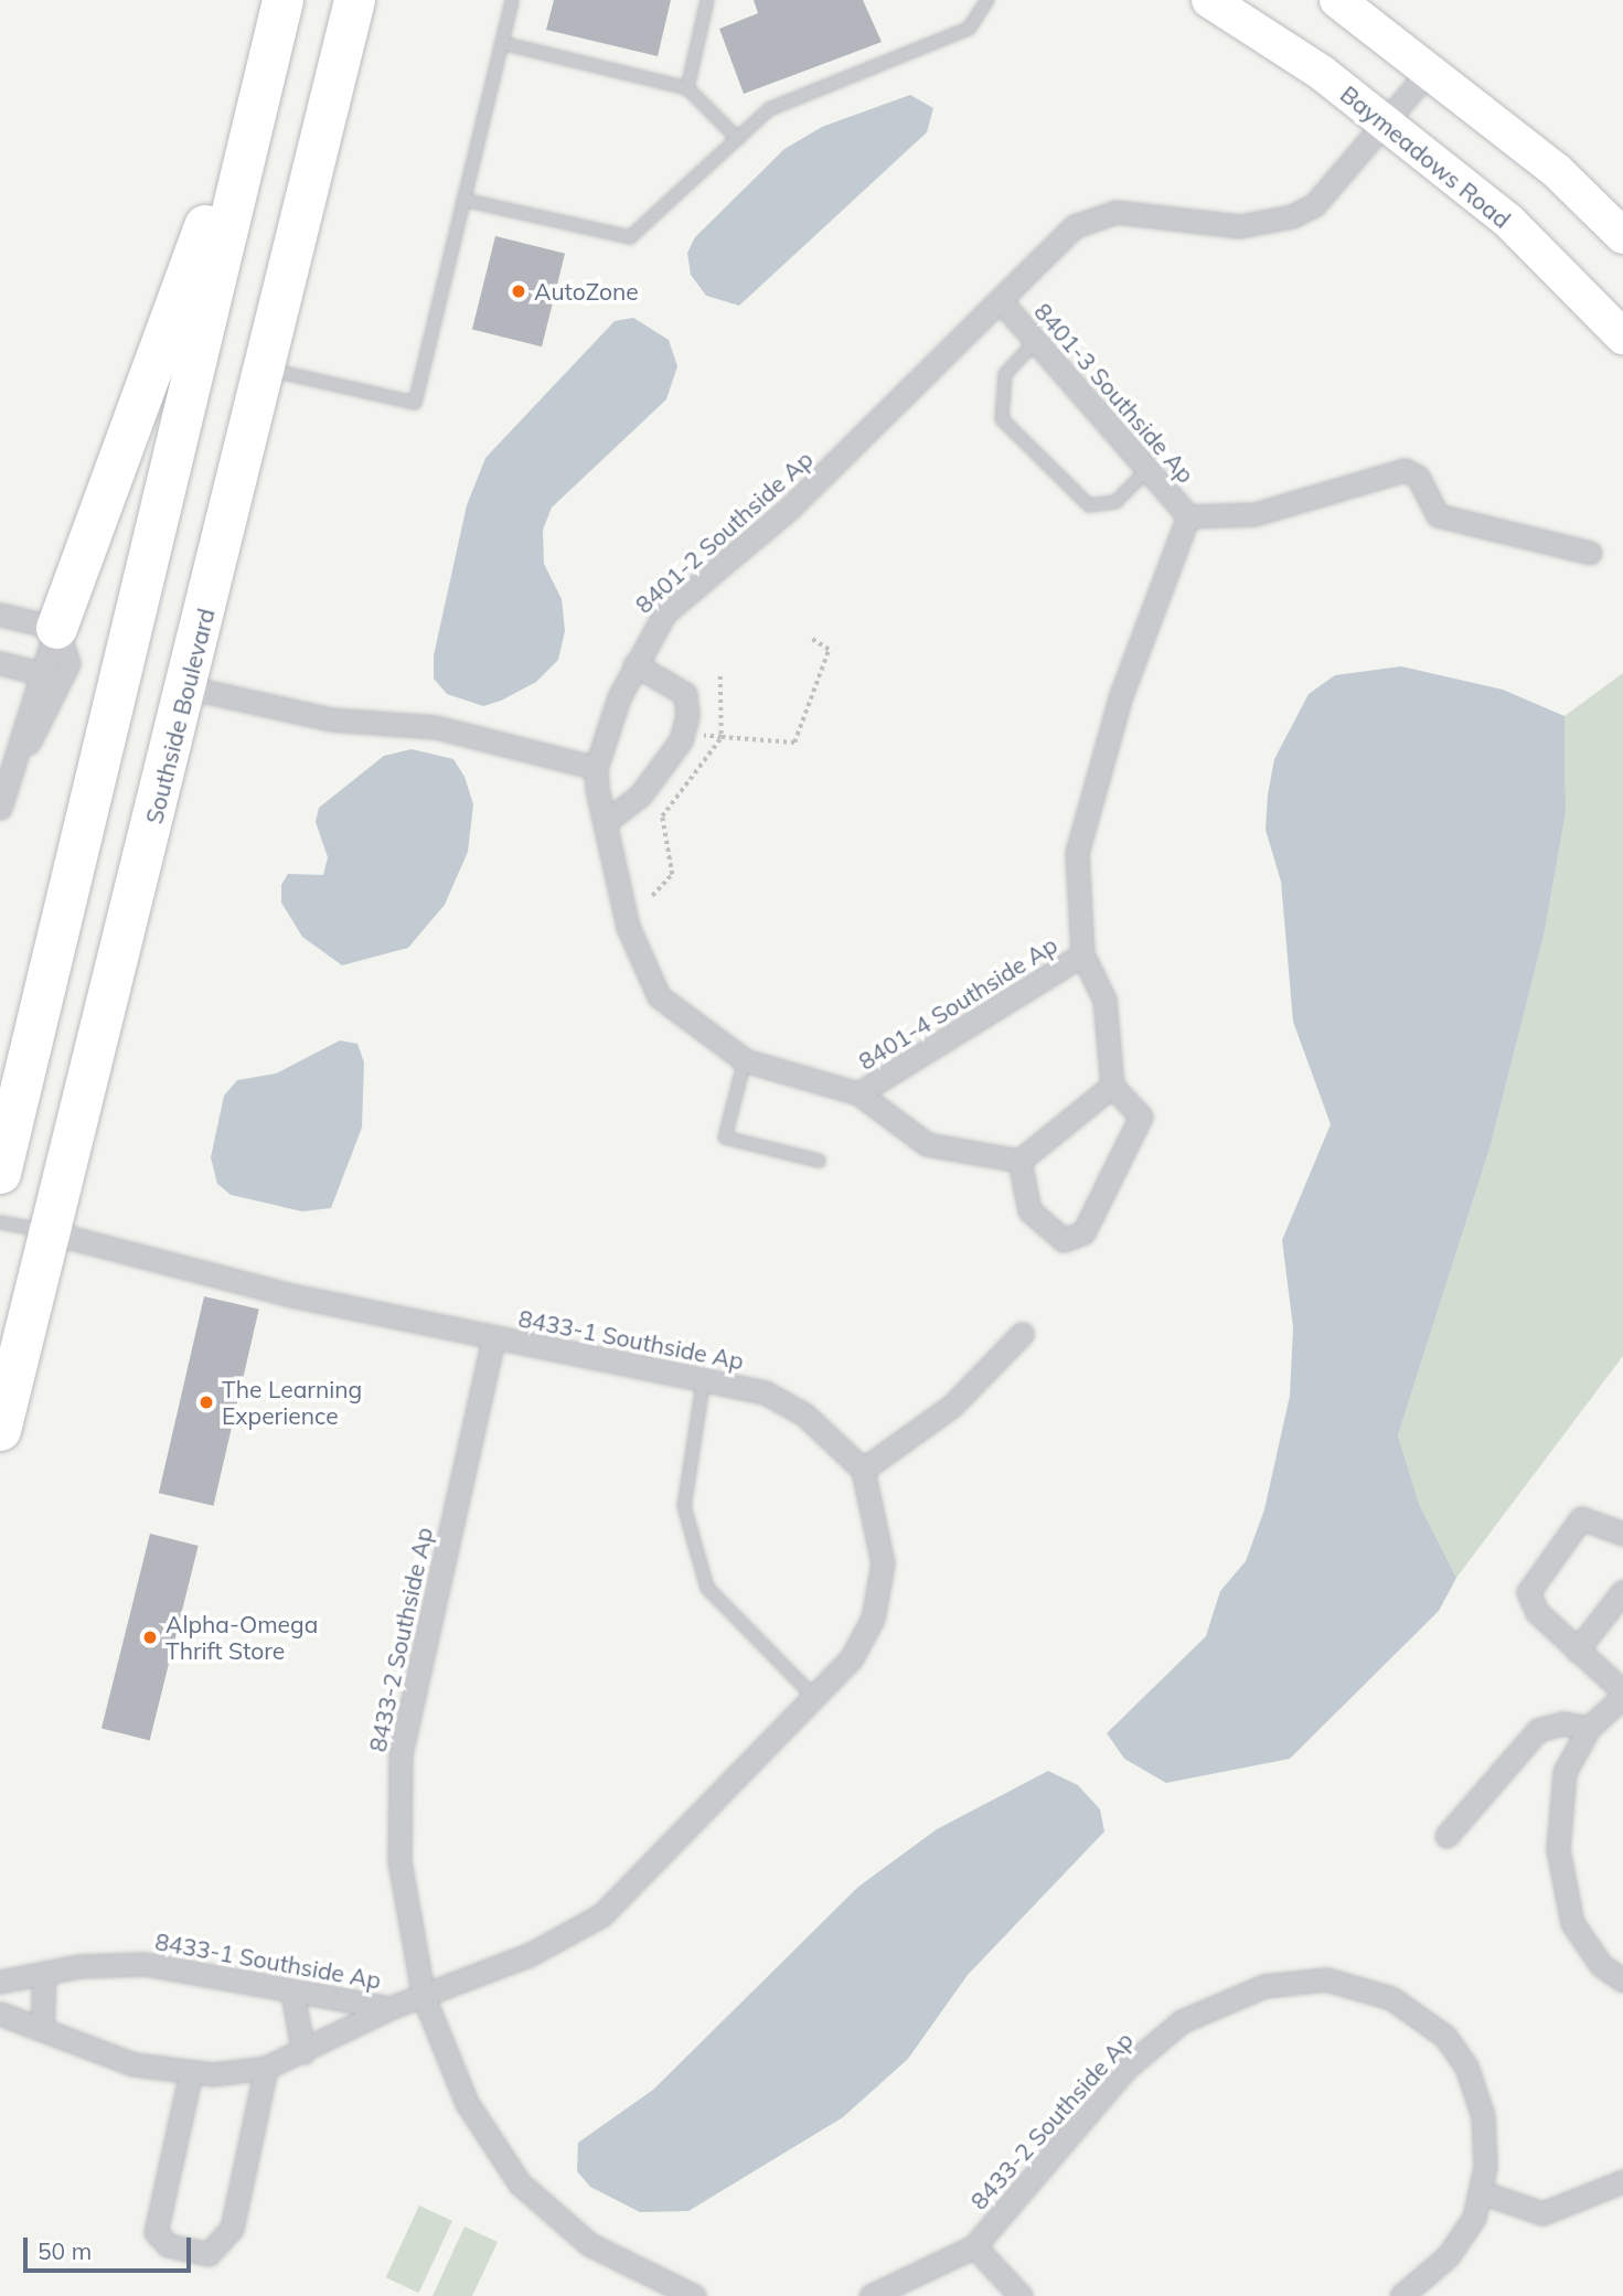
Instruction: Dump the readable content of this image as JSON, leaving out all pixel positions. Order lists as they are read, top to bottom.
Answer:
{
  "streets": {
    "highway": ["Southside Boulevard"],
    "main road": ["Baymeadows Road"],
    "street": [
      "8401-3 Southside Ap",
      "8401-2 Southside Ap",
      "8401-4 Southside Ap",
      "8433-1 Southside Ap",
      "8433-2 Southside Ap"
    ]
  },
  "crossings": [
    ["Baymeadows Road", "8401-2 Southside Ap"],
    ["8401-3 Southside Ap", "8401-2 Southside Ap"],
    ["Southside Boulevard", "8433-1 Southside Ap"],
    ["8433-1 Southside Ap", "8433-2 Southside Ap"]
  ],
  "places": ["AutoZone", "The Learning Experience", "Alpha-Omega Thrift Store"],
  "scale_bar": "50 m"
}
